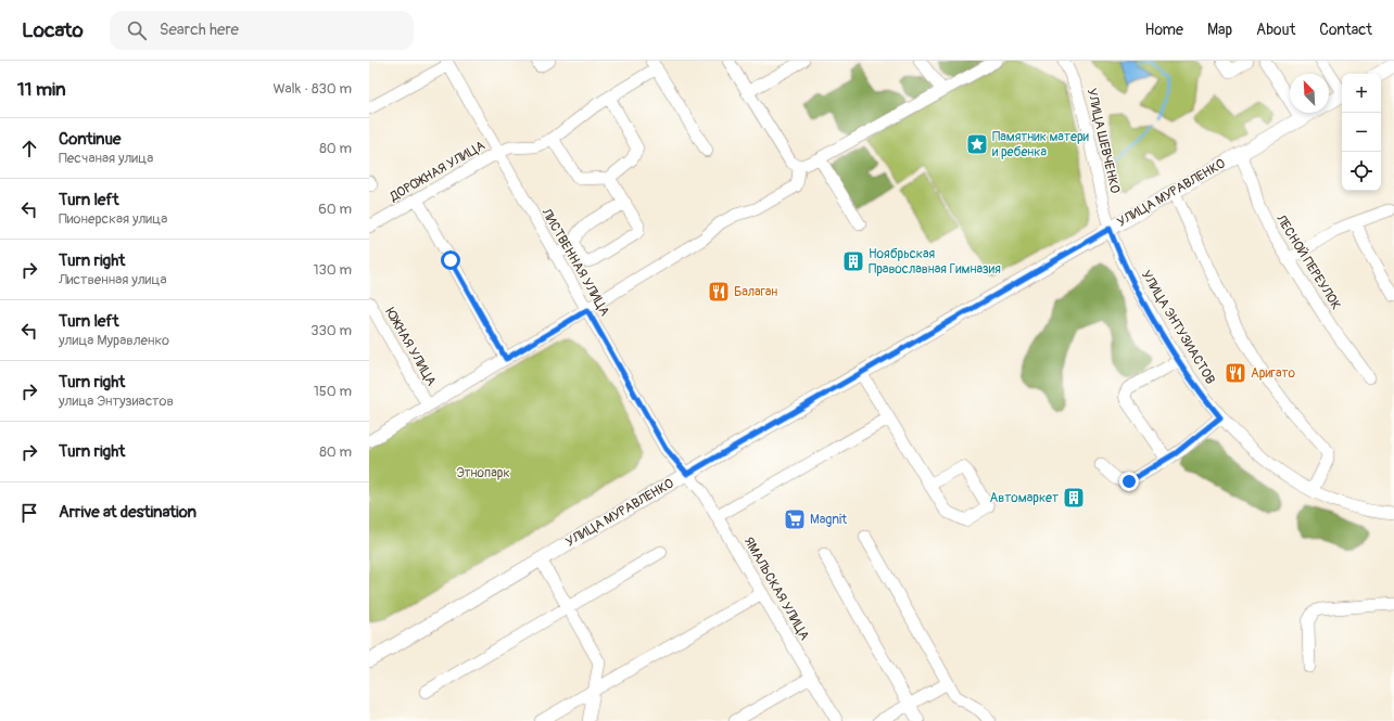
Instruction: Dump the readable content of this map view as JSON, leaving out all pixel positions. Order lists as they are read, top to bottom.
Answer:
{
  "streets": {
    "main road": ["УЛИЦА МУРАВЛЕНКО"],
    "street": [
      "УЛИЦА ШЕВЧЕНКО",
      "ДОРОЖНАЯ УЛИЦА",
      "ЛИСТВЕННАЯ УЛИЦА",
      "ЛЕСНОЙ ПЕРЕУЛОК",
      "УЛИЦА ЭНТУЗИАСТОВ",
      "ЮЖНАЯ УЛИЦА",
      "ЯМАЛЬСКАЯ УЛИЦА"
    ]
  },
  "crossings": [
    ["УЛИЦА ШЕВЧЕНКО", "УЛИЦА МУРАВЛЕНКО"],
    ["УЛИЦА ШЕВЧЕНКО", "УЛИЦА ЭНТУЗИАСТОВ"],
    ["ДОРОЖНАЯ УЛИЦА", "ЛИСТВЕННАЯ УЛИЦА"],
    ["УЛИЦА МУРАВЛЕНКО", "ЛИСТВЕННАЯ УЛИЦА"],
    ["УЛИЦА МУРАВЛЕНКО", "ЛЕСНОЙ ПЕРЕУЛОК"],
    ["УЛИЦА МУРАВЛЕНКО", "УЛИЦА ЭНТУЗИАСТОВ"],
    ["УЛИЦА МУРАВЛЕНКО", "ЯМАЛЬСКАЯ УЛИЦА"],
    ["ЛИСТВЕННАЯ УЛИЦА", "ЯМАЛЬСКАЯ УЛИЦА"]
  ],
  "parks": ["Этнопарк"],
  "places": {
    "place": ["Памятник матери и ребенка"],
    "building": ["Ноябрьская Православная Гимназия", "Автомаркет"],
    "restaurant": ["Балаган", "Аригато"],
    "supermarket": ["Magnit"]
  },
  "north": "top left",
  "page": {
    "header": "Locato",
    "search": "Search here",
    "nav": [
      "Home",
      "Map",
      "About",
      "Contact"
    ],
    "heading": ["11 min", "Walk · 830 m"],
    "map_buttons": ["+", "−"],
    "list": [
      ["Continue", "Песчаная улица", "80 m"],
      ["Turn left", "Пионерская улица", "60 m"],
      ["Turn right", "Лиственная улица", "130 m"],
      ["Turn left", "улица Муравленко", "330 m"],
      ["Turn right", "улица Энтузиастов", "150 m"],
      ["Turn right", "80 m"],
      "Arrive at destination"
    ]
  }
}
